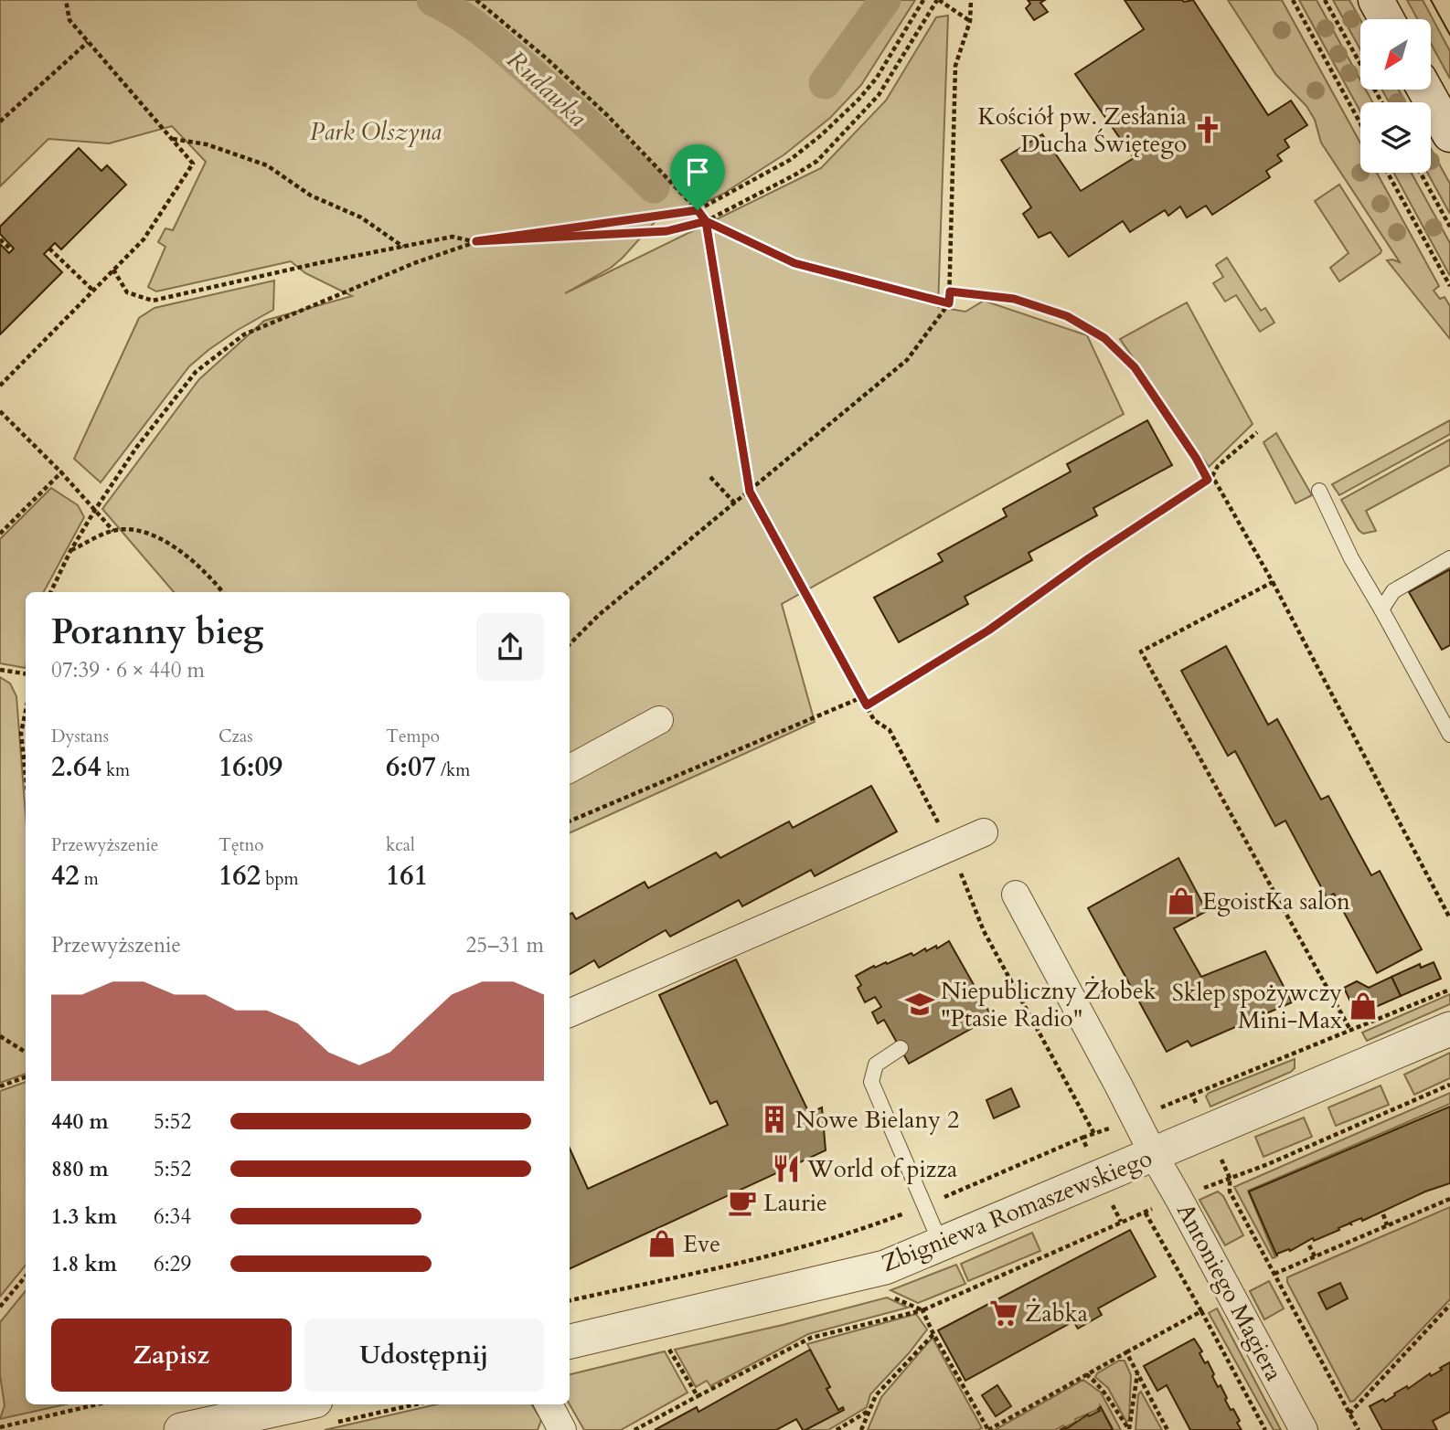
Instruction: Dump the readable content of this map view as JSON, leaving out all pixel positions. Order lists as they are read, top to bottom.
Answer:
{
  "streets": {
    "street": ["Zbigniewa Romaszewskiego", "Antoniego Magiera"]
  },
  "crossings": [
    ["Zbigniewa Romaszewskiego", "Antoniego Magiera"]
  ],
  "water": ["Rudawka"],
  "parks": ["Park Olszyna"],
  "places": {
    "church": ["Kościół pw. Zesłania Ducha Świętego"],
    "shop": ["EgoistKa salon", "Sklep spożywczy Mini-Max", "Eve"],
    "school or university": ["Niepubliczny Żłobek \"Ptasie Radio\""],
    "building": ["Nowe Bielany 2"],
    "restaurant": ["World of pizza"],
    "cafe": ["Laurie"],
    "supermarket": ["Żabka"]
  },
  "north": "bottom left",
  "page": {
    "heading": ["Poranny bieg", "07:39 · 6 × 440 m"],
    "stats": [
      ["Dystans", "2.64 km"],
      ["Czas", "16:09"],
      ["Tempo", "6:07 /km"],
      ["Przewyższenie", "42 m"],
      ["Tętno", "162 bpm"],
      ["kcal", "161"]
    ],
    "chart": ["Przewyższenie", "25–31 m"],
    "list": [
      {
        "name": "440 m",
        "note": "5:52"
      },
      {
        "name": "880 m",
        "note": "5:52"
      },
      {
        "name": "1.3 km",
        "note": "6:34"
      },
      {
        "name": "1.8 km",
        "note": "6:29"
      }
    ],
    "buttons": ["Zapisz", "Udostępnij"]
  }
}
